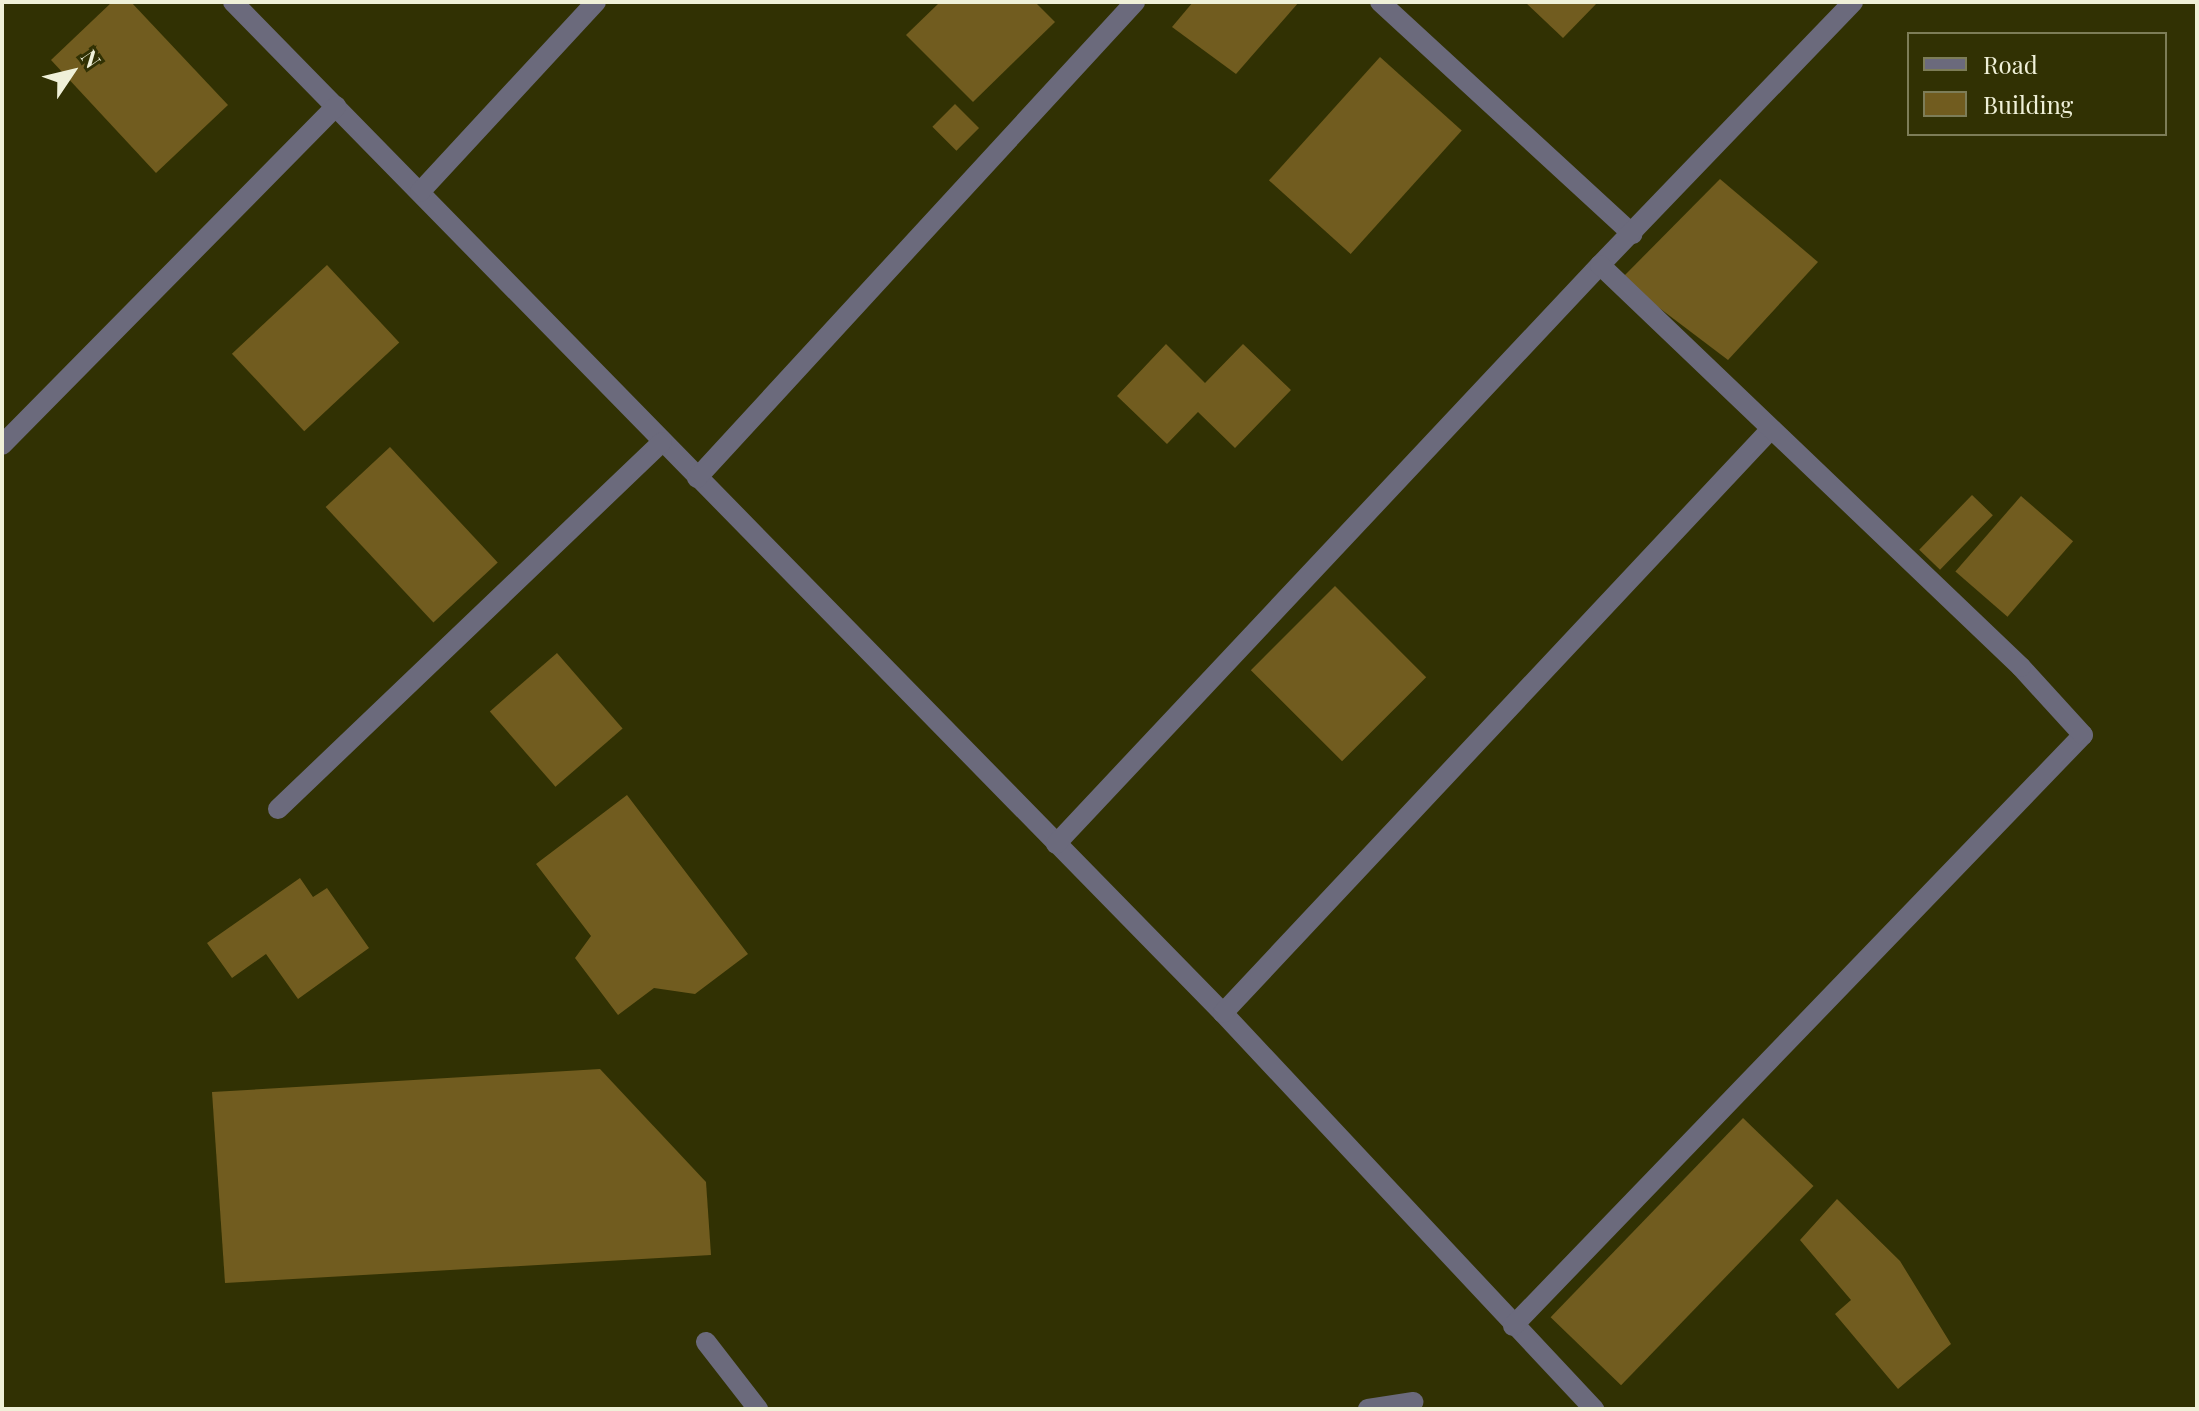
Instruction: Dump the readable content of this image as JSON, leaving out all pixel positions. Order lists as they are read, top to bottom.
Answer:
{
  "legend": ["Road", "Building"],
  "north": "top right"
}
